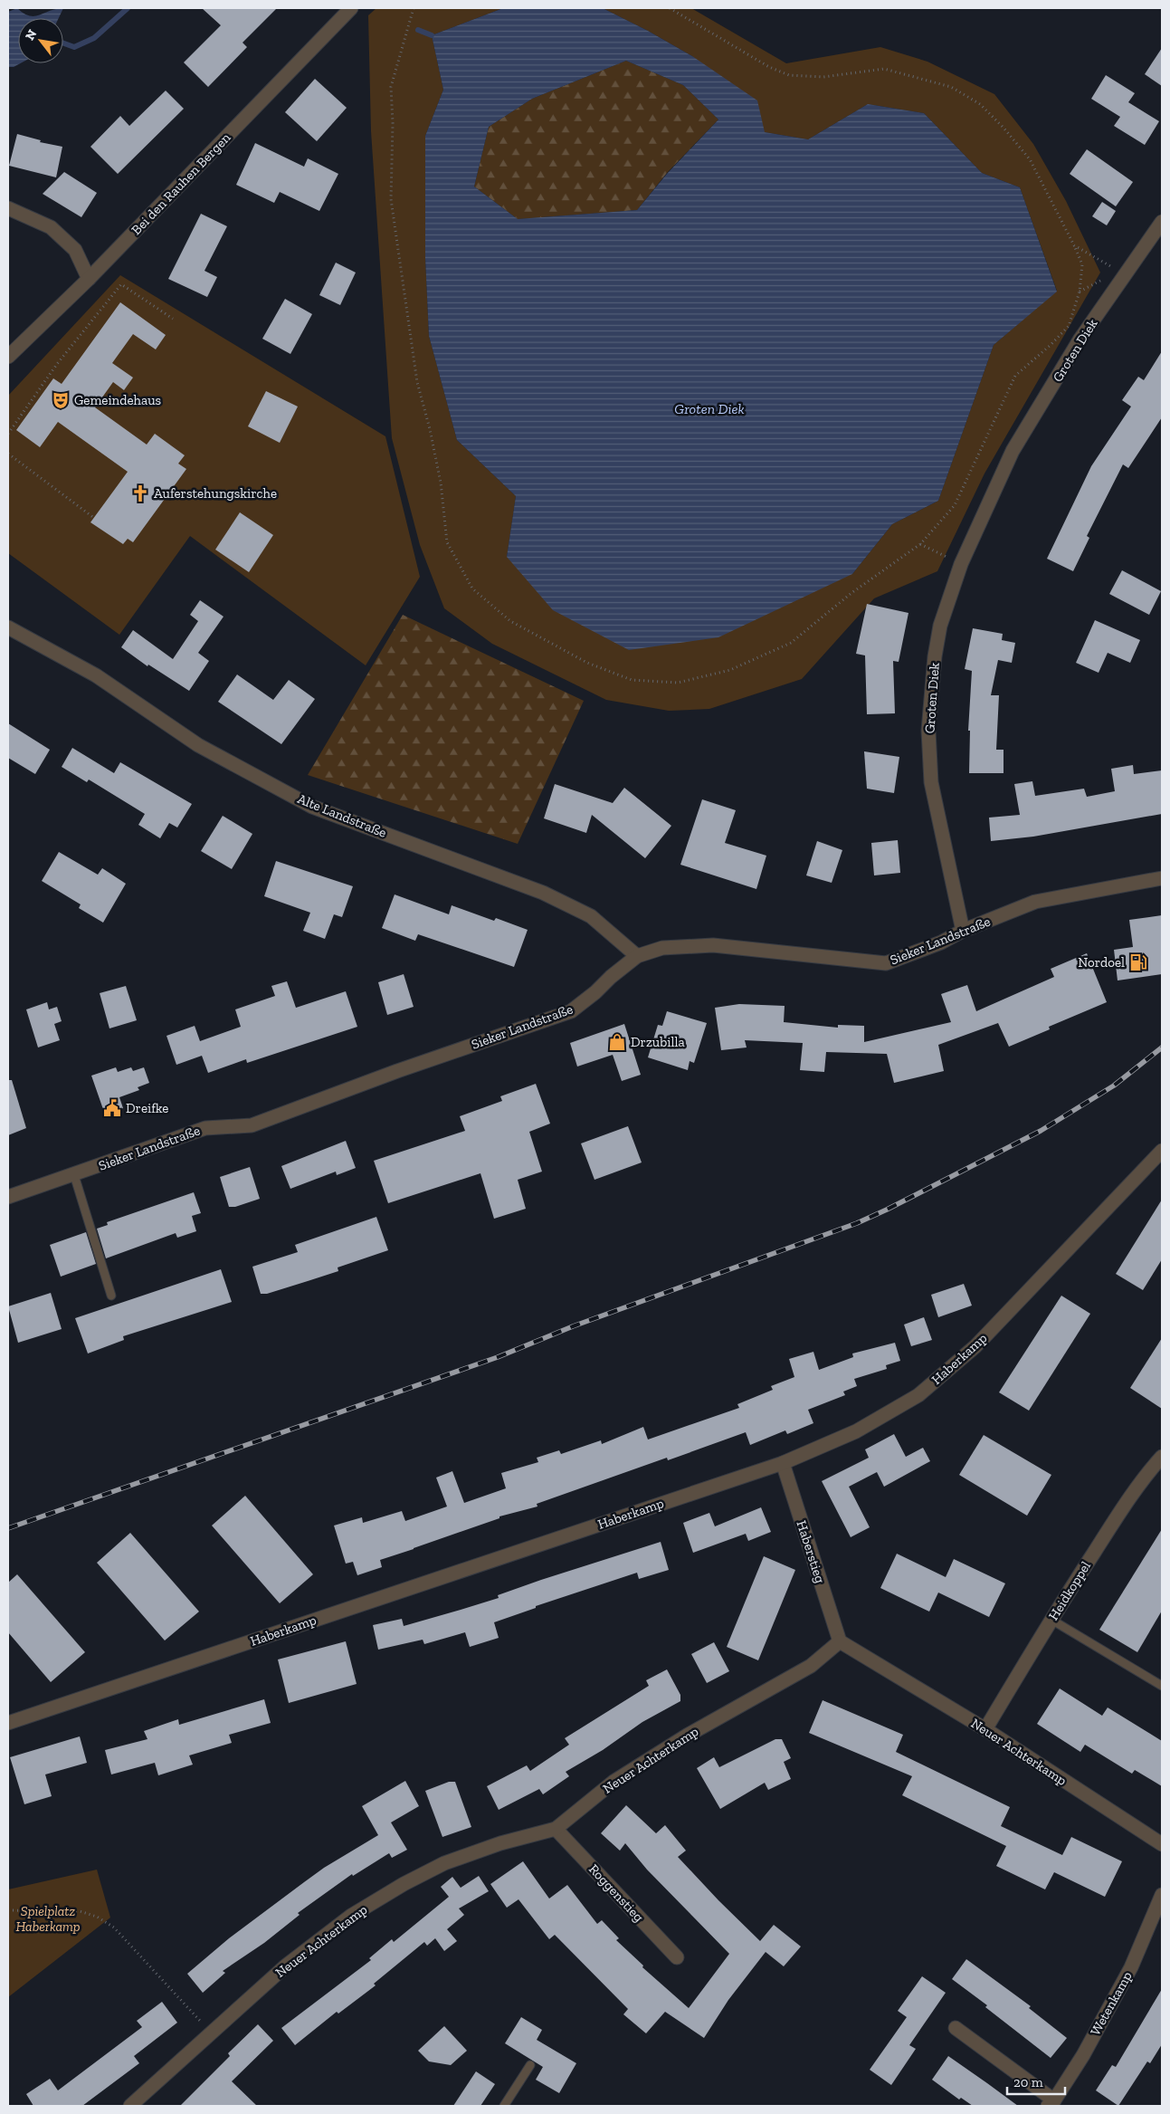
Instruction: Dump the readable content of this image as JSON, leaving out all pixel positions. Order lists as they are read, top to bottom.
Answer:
{
  "streets": {
    "street": [
      "Bei den Rauhen Bergen",
      "Groten Diek",
      "Alte Landstraße",
      "Sieker Landstraße",
      "Haberkamp",
      "Haberstieg",
      "Heidkoppel",
      "Neuer Achterkamp",
      "Roggenstieg",
      "Wetenkamp"
    ]
  },
  "crossings": [
    ["Groten Diek", "Sieker Landstraße"],
    ["Alte Landstraße", "Sieker Landstraße"],
    ["Haberkamp", "Haberstieg"],
    ["Haberstieg", "Neuer Achterkamp"],
    ["Heidkoppel", "Neuer Achterkamp"],
    ["Neuer Achterkamp", "Roggenstieg"]
  ],
  "water": ["Groten Diek"],
  "parks": ["Spielplatz Haberkamp"],
  "places": {
    "theatre": ["Gemeindehaus"],
    "church": ["Auferstehungskirche"],
    "fuel station": ["Nordoel"],
    "shop": ["Drzubilla"],
    "public building": ["Dreifke"]
  },
  "scale_bar": "20 m",
  "north": "top left"
}
